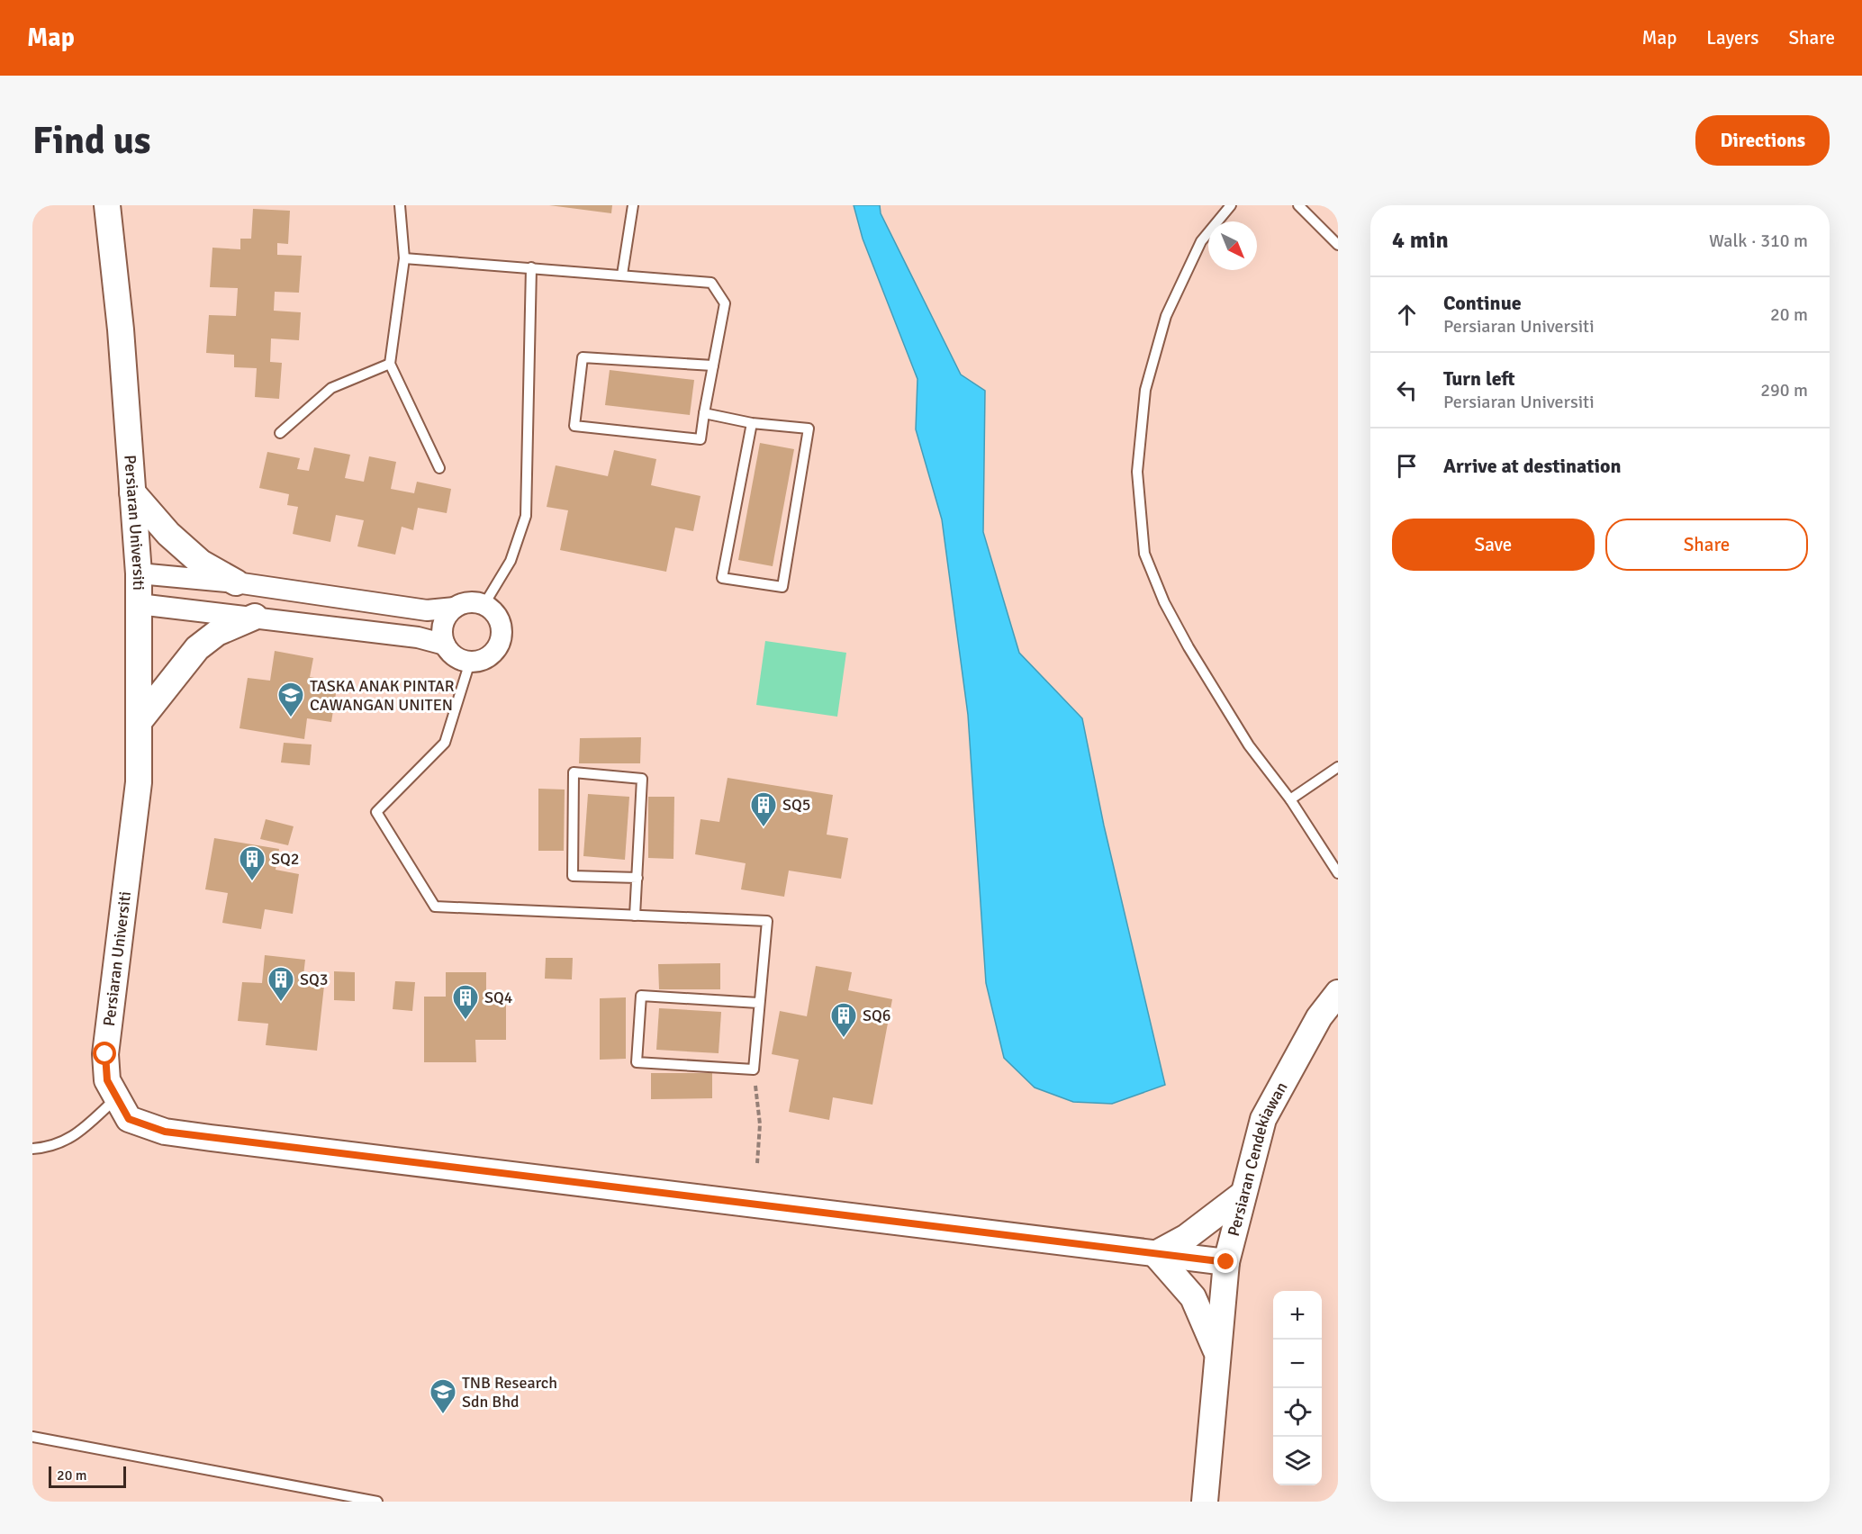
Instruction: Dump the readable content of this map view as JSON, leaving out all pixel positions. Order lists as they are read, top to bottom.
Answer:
{
  "streets": {
    "street": ["Persiaran Universiti", "Persiaran Cendekiawan"]
  },
  "crossings": [
    ["Persiaran Universiti", "Persiaran Cendekiawan"]
  ],
  "places": {
    "school or university": ["TASKA ANAK PINTAR CAWANGAN UNITEN", "TNB Research Sdn Bhd"],
    "building": [
      "SQ5",
      "SQ2",
      "SQ3",
      "SQ4",
      "SQ6"
    ]
  },
  "scale_bar": "20 m",
  "north": "bottom right",
  "page": {
    "header": "Map",
    "nav": ["Map", "Layers", "Share"],
    "buttons": [
      "Directions",
      ["Save", "Share"]
    ],
    "title": "Find us",
    "heading": ["4 min", "Walk · 310 m"],
    "list": [
      ["Continue", "Persiaran Universiti", "20 m"],
      ["Turn left", "Persiaran Universiti", "290 m"],
      "Arrive at destination"
    ],
    "map_buttons": ["+", "−"],
    "scale": "20 m"
  }
}
